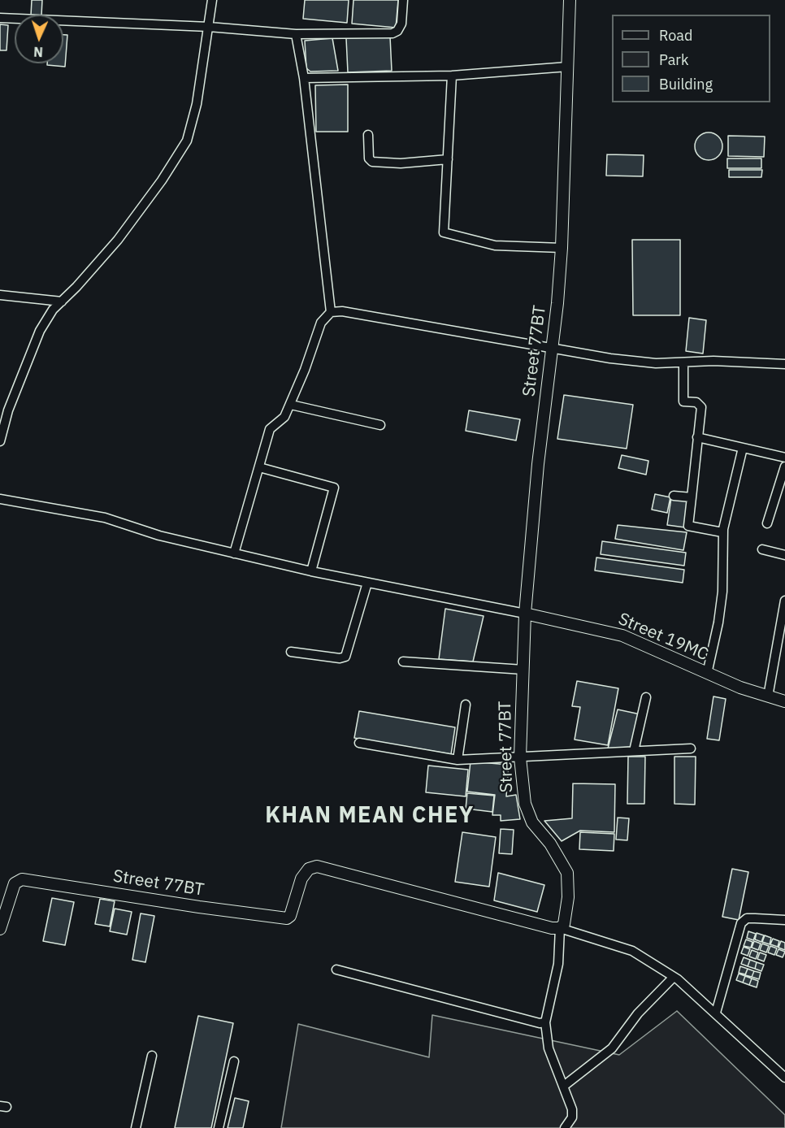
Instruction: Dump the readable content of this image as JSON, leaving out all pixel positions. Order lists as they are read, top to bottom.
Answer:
{
  "streets": {
    "street": ["Street 77BT", "Street 19MC"]
  },
  "crossings": [
    ["Street 77BT", "Street 19MC"]
  ],
  "districts": ["KHAN MEAN CHEY"],
  "legend": ["Road", "Park", "Building"],
  "north": "bottom"
}
